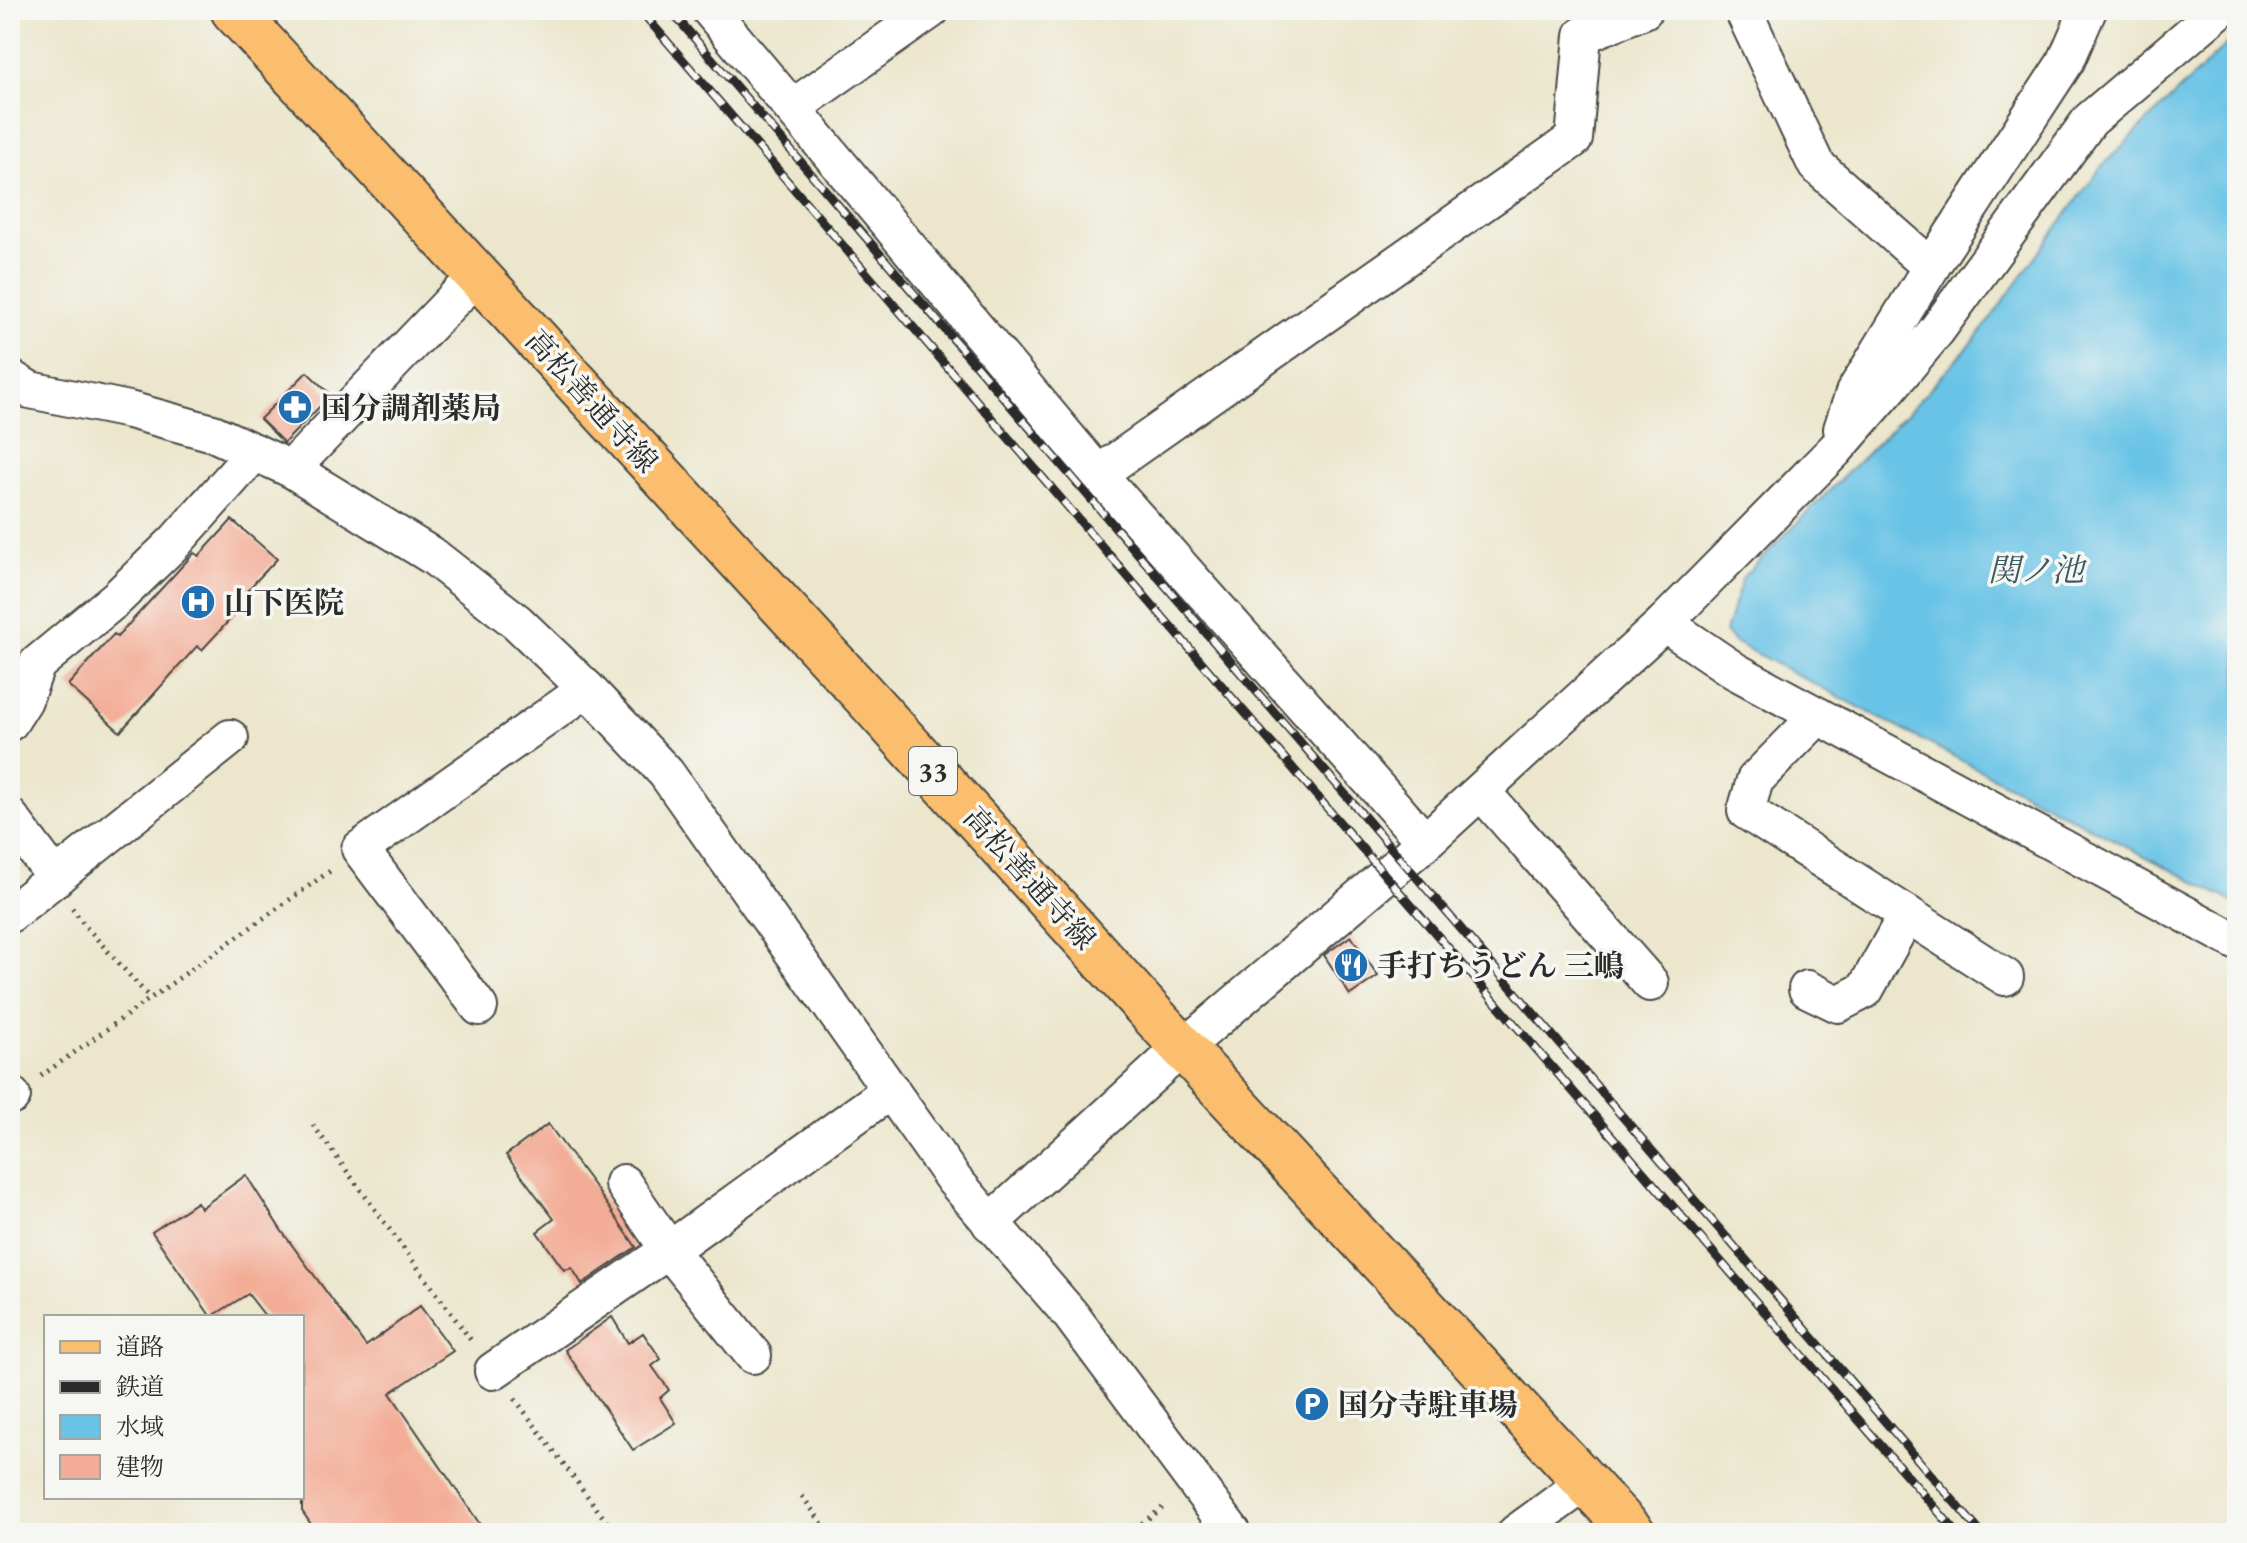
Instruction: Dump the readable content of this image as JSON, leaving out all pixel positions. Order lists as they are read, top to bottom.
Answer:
{
  "streets": {
    "main road": ["高松善通寺線", "33"]
  },
  "water": ["関ノ池"],
  "places": {
    "pharmacy": ["国分調剤薬局"],
    "hospital": ["山下医院"],
    "restaurant": ["手打ちうどん 三嶋"],
    "parking": ["国分寺駐車場"]
  },
  "legend": [
    "道路",
    "鉄道",
    "水域",
    "建物"
  ]
}
